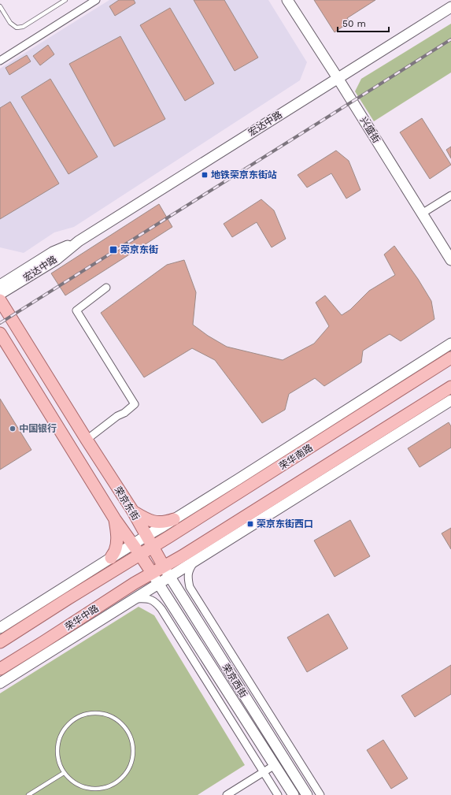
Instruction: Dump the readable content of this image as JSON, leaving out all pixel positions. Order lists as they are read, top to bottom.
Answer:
{
  "streets": {
    "main road": ["荣华南路", "荣京东街", "荣华中路"],
    "street": ["宏达中路", "兴盛街", "荣京西街"]
  },
  "crossings": [
    ["宏达中路", "兴盛街"],
    ["荣华南路", "荣京东街"],
    ["荣京东街", "荣华中路"],
    ["荣京东街", "荣京西街"],
    ["荣华中路", "荣京西街"]
  ],
  "places": {
    "transit": ["地铁荣京东街站", "荣京东街", "荣京东街西口"],
    "other": ["中国银行"]
  },
  "scale_bar": "50 m"
}
